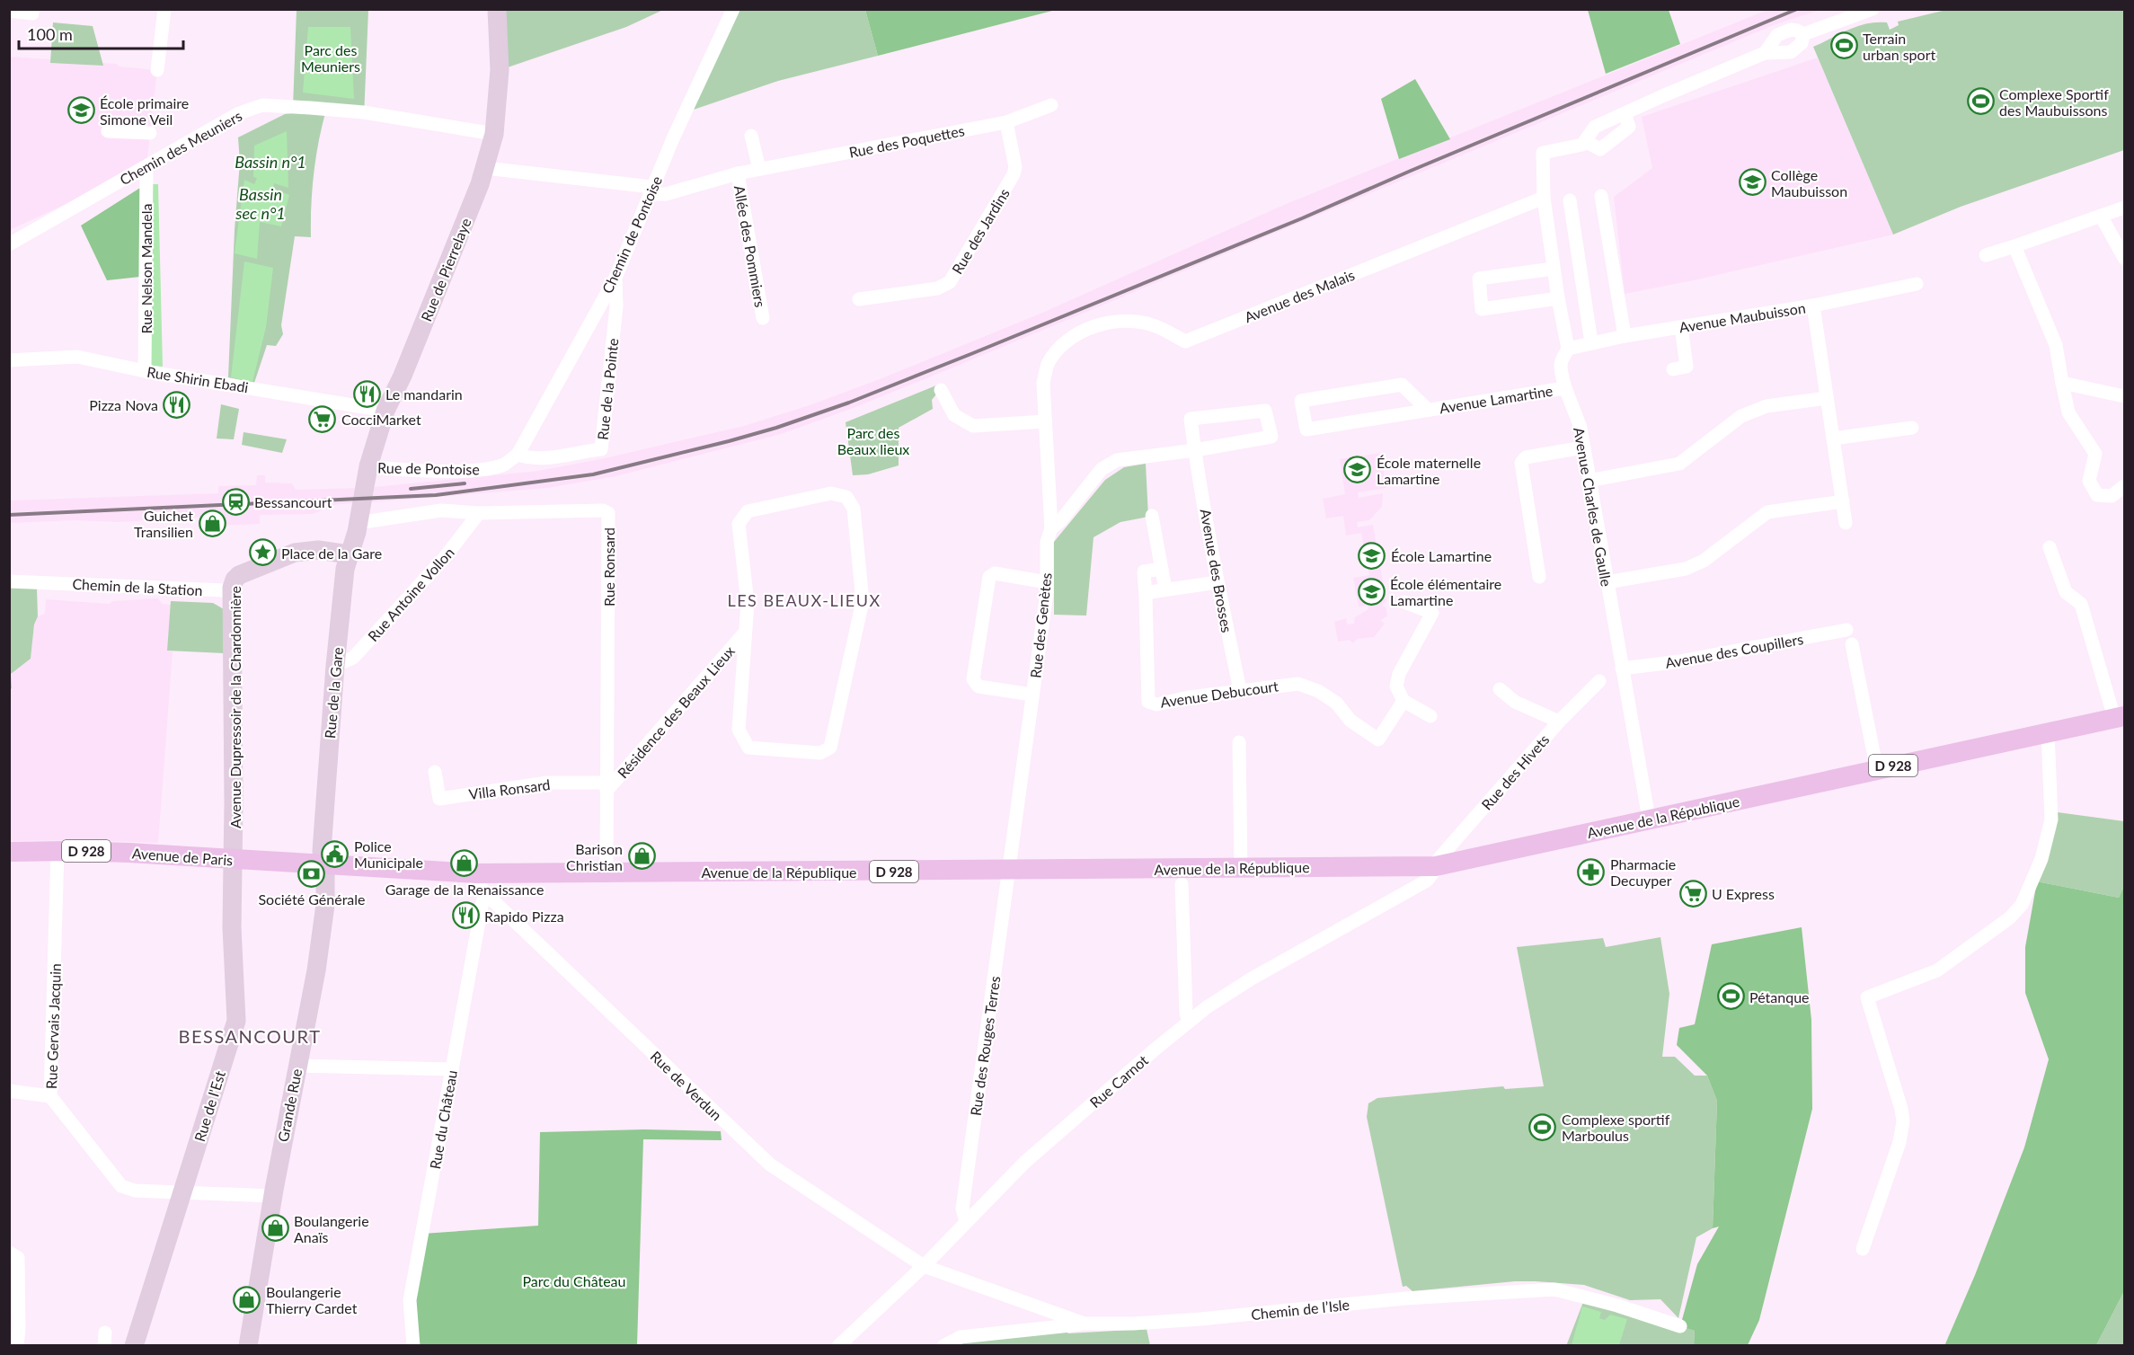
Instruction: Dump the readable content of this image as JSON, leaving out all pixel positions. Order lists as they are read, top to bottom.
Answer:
{
  "streets": {
    "main road": [
      "Rue de Pierrelaye",
      "Rue de la Gare",
      "Avenue Dupressoir de la Chardonnière",
      "D 928",
      "Avenue de la République",
      "Avenue de Paris",
      "Grande Rue",
      "Rue de l'Est"
    ],
    "street": [
      "Rue des Poquettes",
      "Chemin des Meuniers",
      "Rue des Jardins",
      "Chemin de Pontoise",
      "Allée des Pommiers",
      "Rue Nelson Mandela",
      "Avenue des Malais",
      "Avenue Maubuisson",
      "Rue Shirin Ebadi",
      "Rue de la Pointe",
      "Avenue Lamartine",
      "Rue de Pontoise",
      "Avenue Charles de Gaulle",
      "Rue Ronsard",
      "Avenue des Brosses",
      "Chemin de la Station",
      "Rue Antoine Vollon",
      "Rue des Genètes",
      "Avenue des Coupillers",
      "Avenue Debucourt",
      "Résidence des Beaux Lieux",
      "Rue des Hivets",
      "Villa Ronsard",
      "Rue Gervais Jacquin",
      "Rue des Rouges Terres",
      "Rue Carnot",
      "Rue de Verdun",
      "Rue du Château",
      "Chemin de l’Isle"
    ]
  },
  "crossings": [
    ["Rue des Poquettes", "Rue des Jardins"],
    ["Rue des Poquettes", "Chemin de Pontoise"],
    ["Rue des Poquettes", "Allée des Pommiers"],
    ["Rue des Poquettes", "Rue de Pierrelaye"],
    ["Chemin des Meuniers", "Rue Nelson Mandela"],
    ["Chemin des Meuniers", "Rue de Pierrelaye"],
    ["Chemin de Pontoise", "Rue de la Pointe"],
    ["Chemin de Pontoise", "Rue de Pontoise"],
    ["Rue Nelson Mandela", "Rue Shirin Ebadi"],
    ["Rue de Pierrelaye", "Rue Shirin Ebadi"],
    ["Rue de Pierrelaye", "Rue de Pontoise"],
    ["Rue de Pierrelaye", "Rue Ronsard"],
    ["Rue de Pierrelaye", "Rue de la Gare"],
    ["Avenue des Malais", "Avenue Charles de Gaulle"],
    ["Avenue des Malais", "Rue des Genètes"],
    ["Avenue Maubuisson", "Avenue Charles de Gaulle"],
    ["Rue de la Pointe", "Rue de Pontoise"],
    ["Avenue Lamartine", "Avenue Charles de Gaulle"],
    ["Avenue Charles de Gaulle", "Avenue des Coupillers"],
    ["Avenue Charles de Gaulle", "Avenue de la République"],
    ["Rue Ronsard", "Rue Antoine Vollon"],
    ["Rue Ronsard", "Rue de la Gare"],
    ["Rue Ronsard", "Résidence des Beaux Lieux"],
    ["Rue Ronsard", "Villa Ronsard"],
    ["Rue Ronsard", "Avenue de la République"],
    ["Avenue des Brosses", "Rue des Genètes"],
    ["Avenue des Brosses", "Avenue Debucourt"],
    ["Chemin de la Station", "Avenue Dupressoir de la Chardonnière"],
    ["Rue Antoine Vollon", "Rue de la Gare"],
    ["Rue des Genètes", "Avenue de la République"],
    ["Rue des Genètes", "Rue des Rouges Terres"],
    ["Rue de la Gare", "Avenue Dupressoir de la Chardonnière"],
    ["Rue de la Gare", "Avenue de la République"],
    ["Rue de la Gare", "Avenue de Paris"],
    ["Rue de la Gare", "Grande Rue"],
    ["Avenue Dupressoir de la Chardonnière", "Avenue de Paris"],
    ["Avenue Dupressoir de la Chardonnière", "Rue de l'Est"],
    ["Résidence des Beaux Lieux", "Villa Ronsard"],
    ["Rue des Hivets", "Avenue de la République"],
    ["Rue des Hivets", "Rue Carnot"],
    ["Avenue de la République", "Avenue de Paris"],
    ["Avenue de la République", "Rue des Rouges Terres"],
    ["Avenue de la République", "Rue Carnot"],
    ["Avenue de la République", "Rue de Verdun"],
    ["Avenue de la République", "Grande Rue"],
    ["Avenue de Paris", "Rue Gervais Jacquin"],
    ["Avenue de Paris", "Grande Rue"],
    ["Avenue de Paris", "Rue de l'Est"],
    ["Rue Gervais Jacquin", "Grande Rue"],
    ["Rue Gervais Jacquin", "Rue de l'Est"],
    ["Rue des Rouges Terres", "Rue Carnot"],
    ["Rue Carnot", "Rue de Verdun"],
    ["Rue Carnot", "Chemin de l’Isle"],
    ["Rue de Verdun", "Rue du Château"],
    ["Rue de Verdun", "Chemin de l’Isle"]
  ],
  "districts": ["LES BEAUX-LIEUX", "BESSANCOURT"],
  "water": ["Bassin n°1", "Bassin sec n°1"],
  "parks": ["Parc des Meuniers", "Parc des Beaux lieux", "Parc du Château"],
  "places": {
    "sports": [
      "Terrain urban sport",
      "Complexe Sportif des Maubuissons",
      "Pétanque",
      "Complexe sportif Marboulus"
    ],
    "school or university": [
      "École primaire Simone Veil",
      "Collège Maubuisson",
      "École maternelle Lamartine",
      "École Lamartine",
      "École élémentaire Lamartine"
    ],
    "restaurant": ["Le mandarin", "Pizza Nova", "Rapido Pizza"],
    "supermarket": ["CocciMarket", "U Express"],
    "station": ["Bessancourt"],
    "shop": [
      "Guichet Transilien",
      "Barison Christian",
      "Garage de la Renaissance",
      "Boulangerie Anaïs",
      "Boulangerie Thierry Cardet"
    ],
    "place": ["Place de la Gare"],
    "public building": ["Police Municipale"],
    "pharmacy": ["Pharmacie Decuyper"],
    "bank": ["Société Générale"]
  },
  "scale_bar": "100 m"
}
